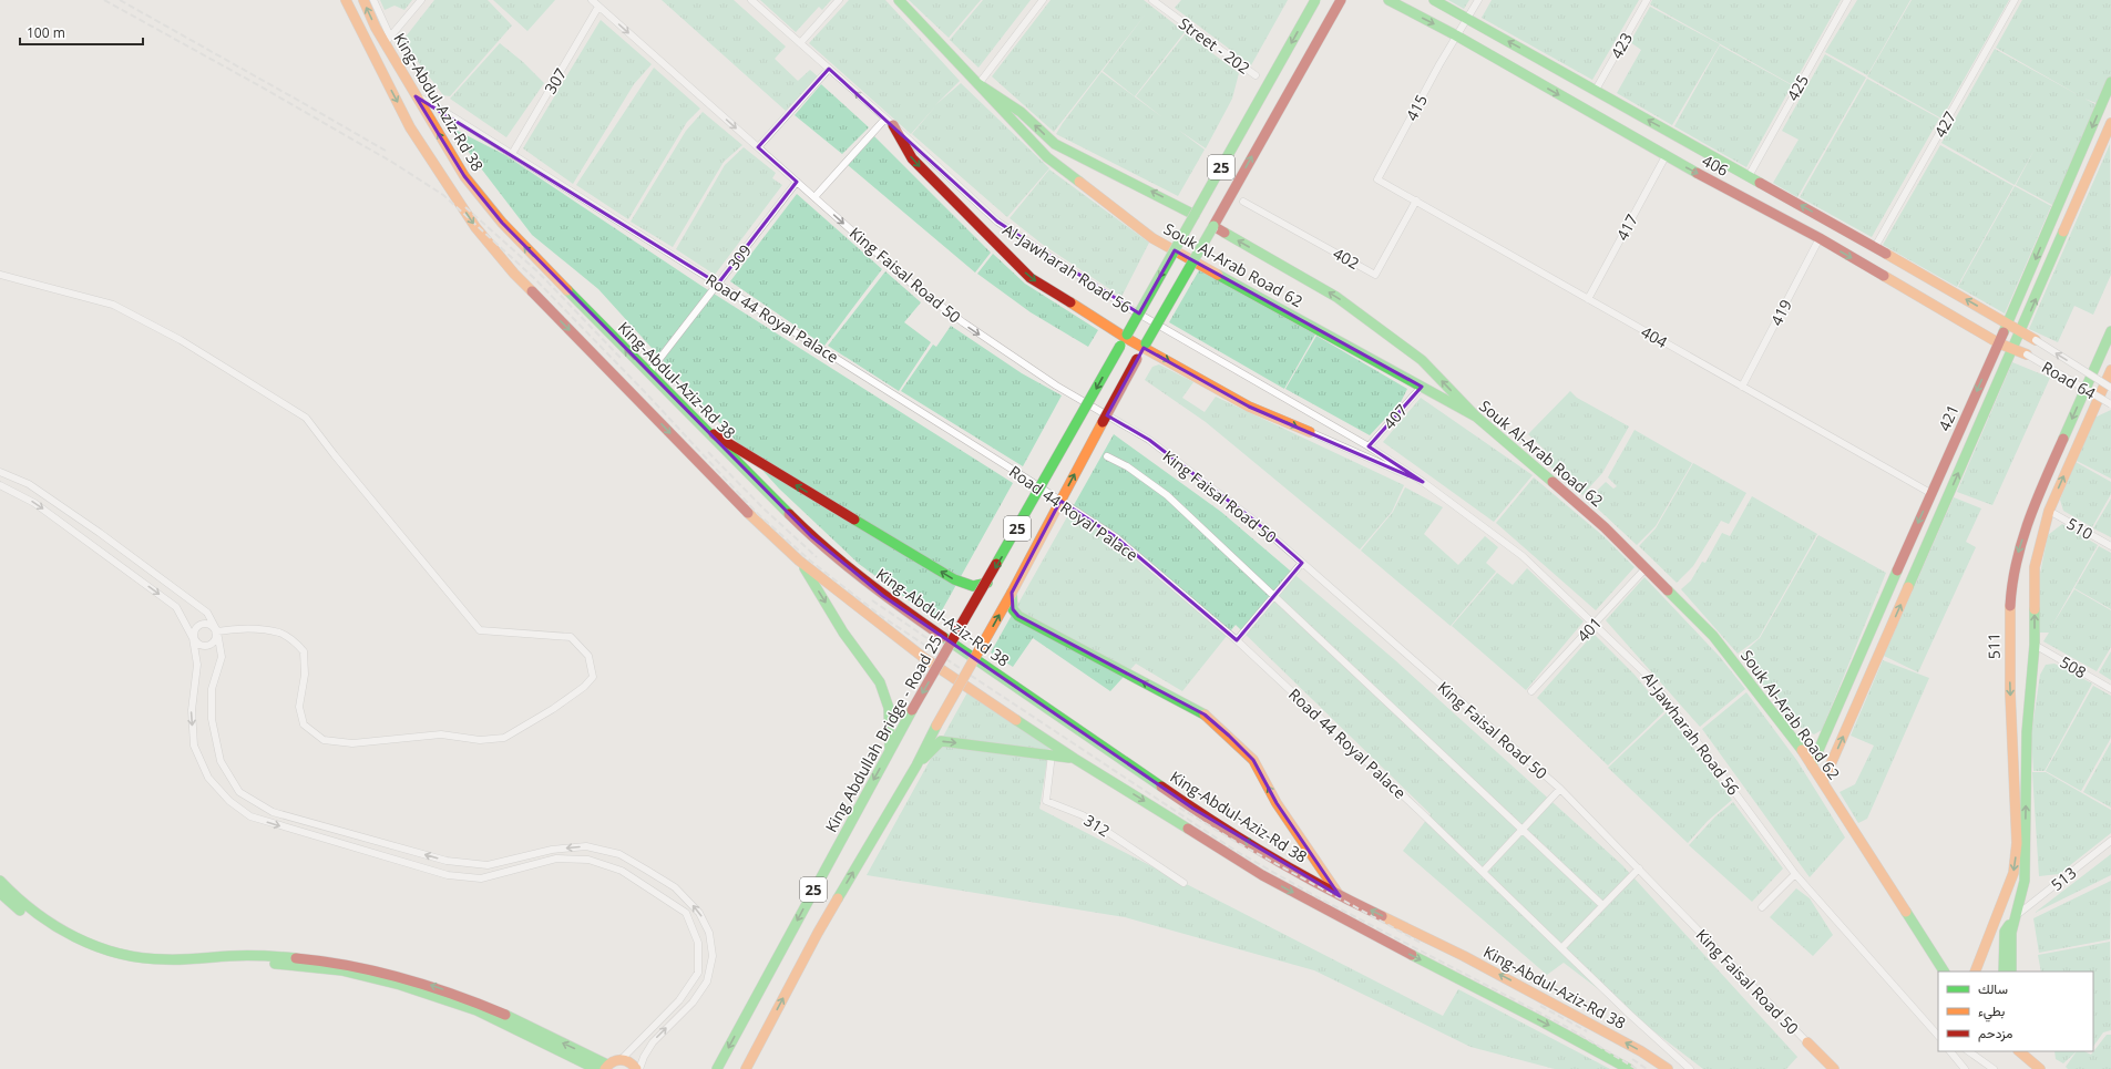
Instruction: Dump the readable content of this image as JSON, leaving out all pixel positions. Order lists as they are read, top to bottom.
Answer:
{
  "streets": {
    "main road": [
      "King-Abdul-Aziz-Rd 38",
      "406",
      "25",
      "Souk Al-Arab Road 62",
      "421",
      "511",
      "King Abdullah Bridge - Road 25"
    ],
    "street": [
      "Street - 202",
      "423",
      "307",
      "425",
      "415",
      "427",
      "417",
      "309",
      "402",
      "Al-Jawharah Road 56",
      "King Faisal Road 50",
      "419",
      "Road 44 Royal Palace",
      "404",
      "Road 64",
      "407",
      "510",
      "401",
      "508",
      "312",
      "513"
    ]
  },
  "crossings": [
    ["423", "406"],
    ["307", "King Faisal Road 50"],
    ["307", "Road 44 Royal Palace"],
    ["425", "406"],
    ["King-Abdul-Aziz-Rd 38", "309"],
    ["King-Abdul-Aziz-Rd 38", "Road 44 Royal Palace"],
    ["415", "406"],
    ["415", "404"],
    ["427", "406"],
    ["406", "417"],
    ["406", "419"],
    ["406", "Road 64"],
    ["406", "421"],
    ["417", "404"],
    ["309", "King Faisal Road 50"],
    ["309", "Road 44 Royal Palace"],
    ["402", "404"],
    ["Souk Al-Arab Road 62", "407"],
    ["Souk Al-Arab Road 62", "421"],
    ["Souk Al-Arab Road 62", "401"],
    ["Al-Jawharah Road 56", "407"],
    ["Al-Jawharah Road 56", "401"],
    ["419", "404"],
    ["404", "421"]
  ],
  "one_way": ["King Faisal Road 50"],
  "legend": ["سالك", "بطيء", "مزدحم"],
  "scale_bar": "100 m"
}
